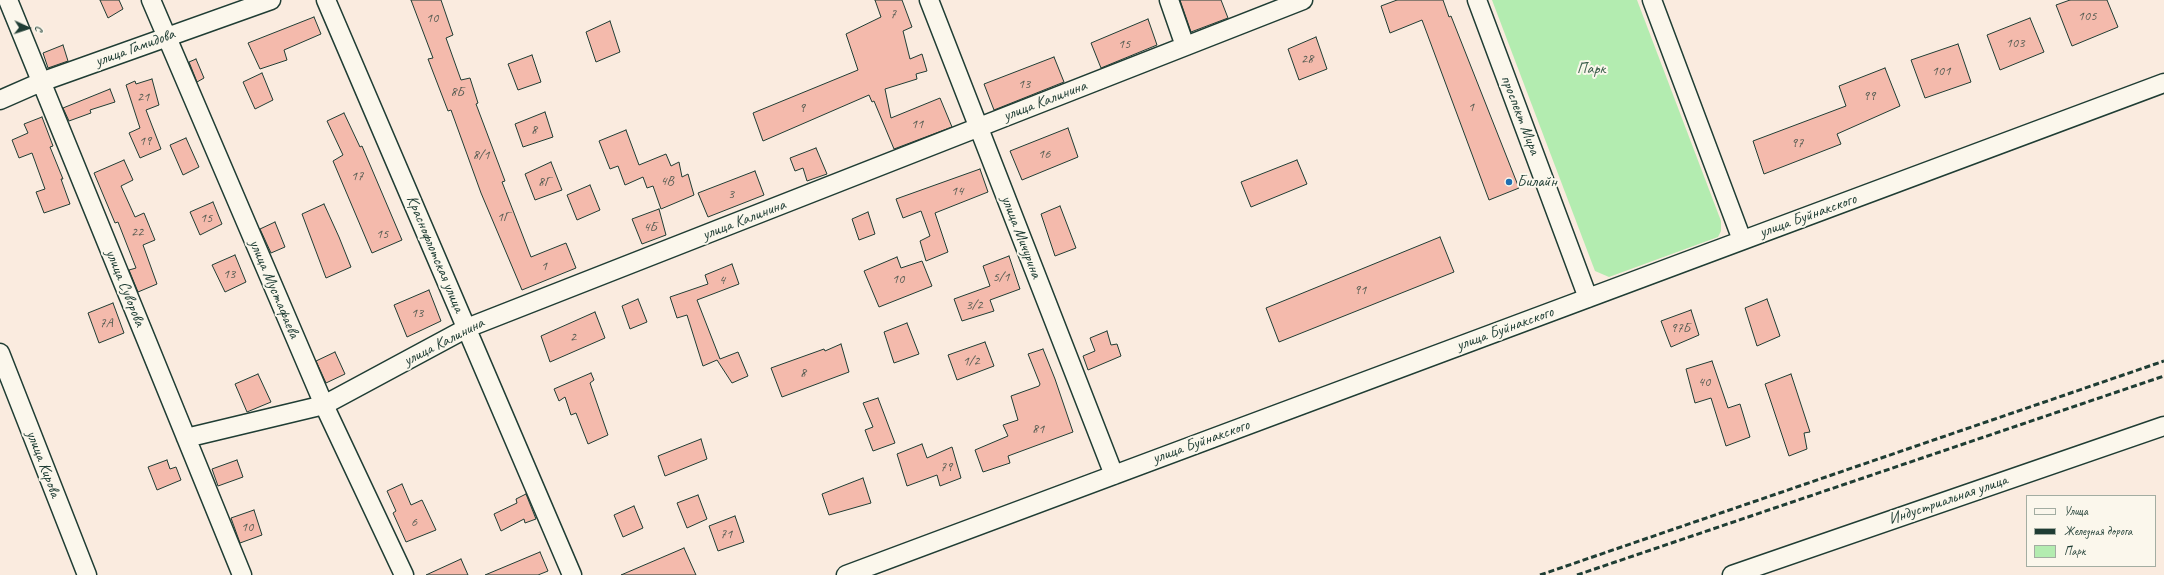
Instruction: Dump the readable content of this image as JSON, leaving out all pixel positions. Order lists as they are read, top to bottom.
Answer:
{
  "streets": {
    "street": [
      "улица Гамидова",
      "улица Калинина",
      "проспект Мира",
      "улица Буйнакского",
      "улица Мичурина",
      "Краснофлотская улица",
      "улица Суворова",
      "улица Мустафаева",
      "улица Кирова",
      "Индустриальная улица"
    ]
  },
  "crossings": [
    ["улица Гамидова", "улица Суворова"],
    ["улица Гамидова", "улица Мустафаева"],
    ["улица Калинина", "улица Мичурина"],
    ["улица Калинина", "Краснофлотская улица"],
    ["улица Калинина", "улица Суворова"],
    ["улица Калинина", "улица Мустафаева"],
    ["проспект Мира", "улица Буйнакского"],
    ["улица Буйнакского", "улица Мичурина"]
  ],
  "parks": ["Парк"],
  "places": ["Билайн"],
  "house_numbers": [
    "7",
    "105",
    "10",
    "103",
    "15",
    "28",
    "101",
    "13",
    "8Б",
    "99",
    "21",
    "1",
    "9",
    "11",
    "8",
    "19",
    "97",
    "16",
    "8/1",
    "17",
    "4В",
    "8Г",
    "14",
    "3",
    "1Г",
    "15",
    "4Б",
    "22",
    "15",
    "1",
    "13",
    "5/1",
    "10",
    "4",
    "91",
    "3/2",
    "13",
    "7А",
    "97Б",
    "2",
    "1/2",
    "8",
    "40",
    "81",
    "79",
    "6",
    "10",
    "71"
  ],
  "legend": ["Улица", "Железная дорога", "Парк"],
  "north": "right"
}
